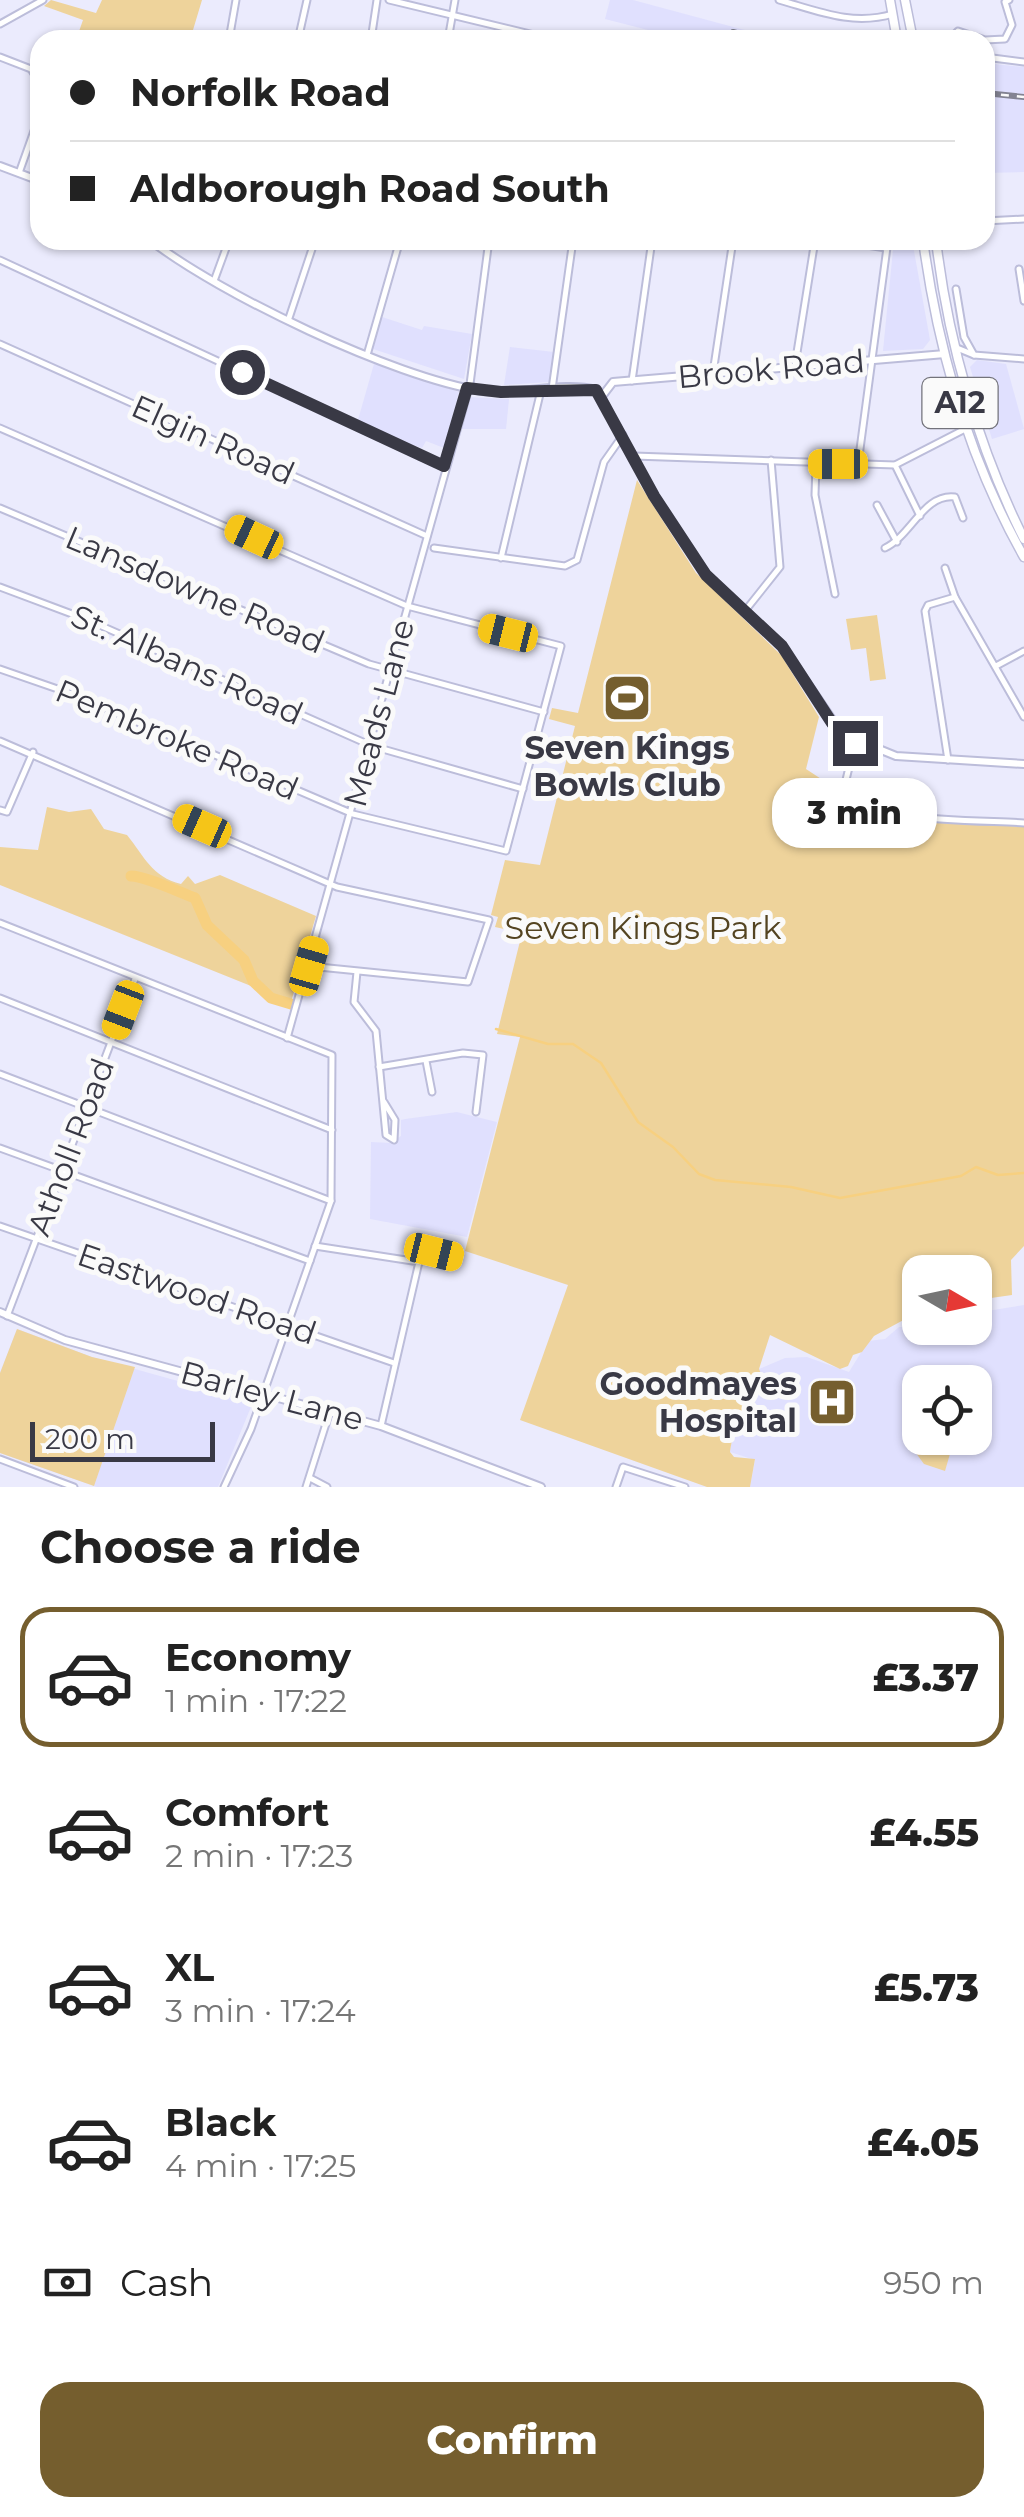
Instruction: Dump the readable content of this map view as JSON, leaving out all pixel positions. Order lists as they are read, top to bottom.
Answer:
{
  "streets": {
    "highway": ["A12"],
    "street": [
      "Brook Road",
      "Elgin Road",
      "Lansdowne Road",
      "St. Albans Road",
      "Meads Lane",
      "Pembroke Road",
      "Atholl Road",
      "Eastwood Road",
      "Barley Lane"
    ]
  },
  "crossings": [
    ["Brook Road", "A12"],
    ["Elgin Road", "Meads Lane"],
    ["Lansdowne Road", "Meads Lane"],
    ["St. Albans Road", "Meads Lane"],
    ["St. Albans Road", "Pembroke Road"],
    ["Meads Lane", "Pembroke Road"],
    ["Atholl Road", "Eastwood Road"],
    ["Atholl Road", "Barley Lane"]
  ],
  "parks": ["Seven Kings Park"],
  "places": {
    "sports": ["Seven Kings Bowls Club"],
    "hospital": ["Goodmayes Hospital"]
  },
  "scale_bar": "200 m",
  "north": "right",
  "page": {
    "banner": ["Norfolk Road", "Aldborough Road South"],
    "bubble": "3 min",
    "scale": "200 m",
    "heading": "Choose a ride",
    "list": [
      {
        "name": "Economy",
        "note": "1 min · 17:22",
        "value": "£3.37"
      },
      {
        "name": "Comfort",
        "note": "2 min · 17:23",
        "value": "£4.55"
      },
      {
        "name": "XL",
        "note": "3 min · 17:24",
        "value": "£5.73"
      },
      {
        "name": "Black",
        "note": "4 min · 17:25",
        "value": "£4.05"
      }
    ],
    "pay": ["Cash", "950 m"],
    "buttons": "Confirm"
  }
}
